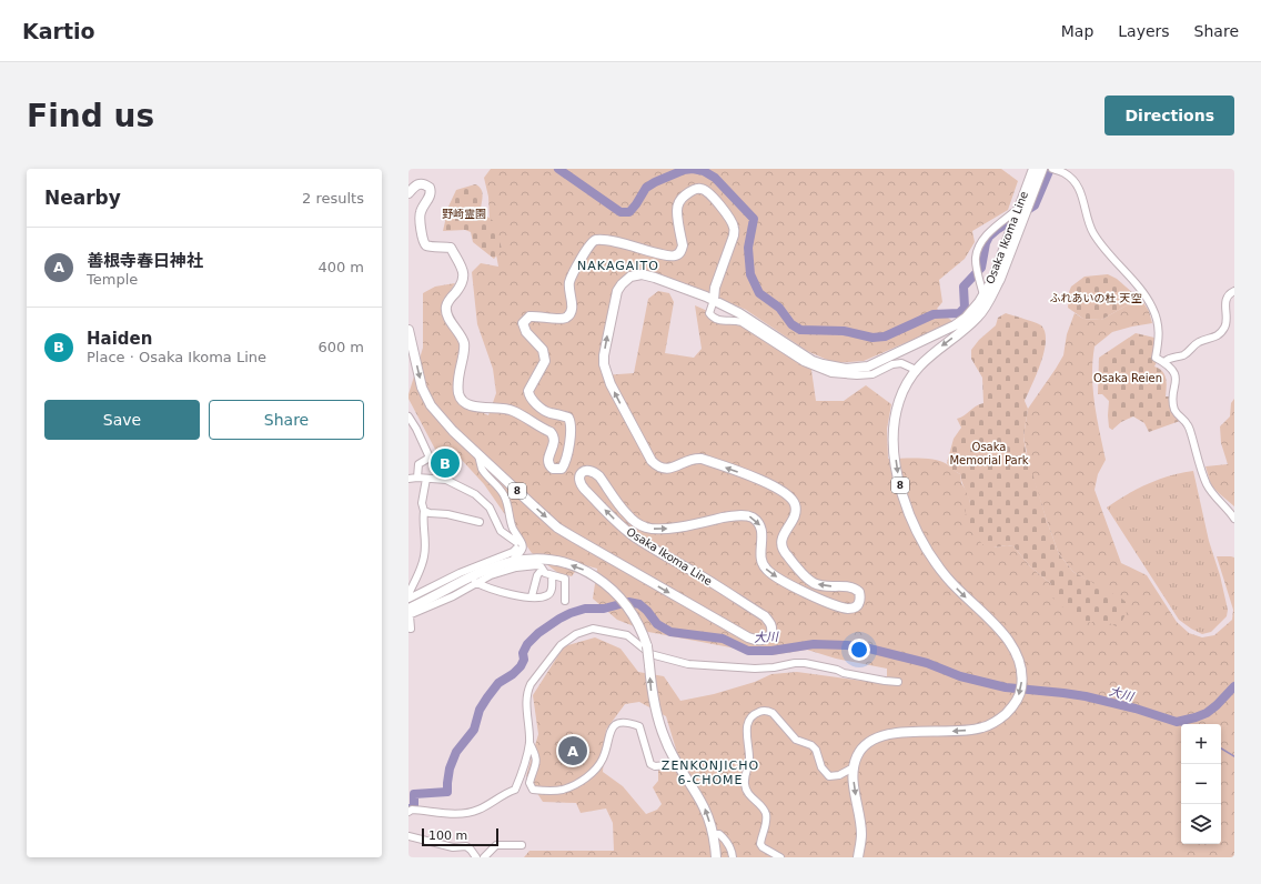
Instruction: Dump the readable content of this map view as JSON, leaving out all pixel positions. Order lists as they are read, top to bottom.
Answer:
{
  "streets": {
    "main road": ["Osaka Ikoma Line", "8"]
  },
  "districts": ["NAKAGAITO", "ZENKONJICHO 6-CHOME"],
  "water": ["大川"],
  "parks": [
    "野崎霊園",
    "ふれあいの杜 天空",
    "Osaka Reien",
    "Osaka Memorial Park"
  ],
  "scale_bar": "100 m",
  "page": {
    "header": "Kartio",
    "nav": ["Map", "Layers", "Share"],
    "buttons": [
      "Directions",
      ["Save", "Share"]
    ],
    "title": "Find us",
    "heading": ["Nearby", "2 results"],
    "list": [
      {
        "mark": "A",
        "name": "善根寺春日神社",
        "note": "Temple",
        "value": "400 m"
      },
      {
        "mark": "B",
        "name": "Haiden",
        "note": "Place · Osaka Ikoma Line",
        "value": "600 m"
      }
    ],
    "pins": ["B", "A"],
    "map_buttons": ["+", "−"],
    "scale": "100 m"
  }
}
